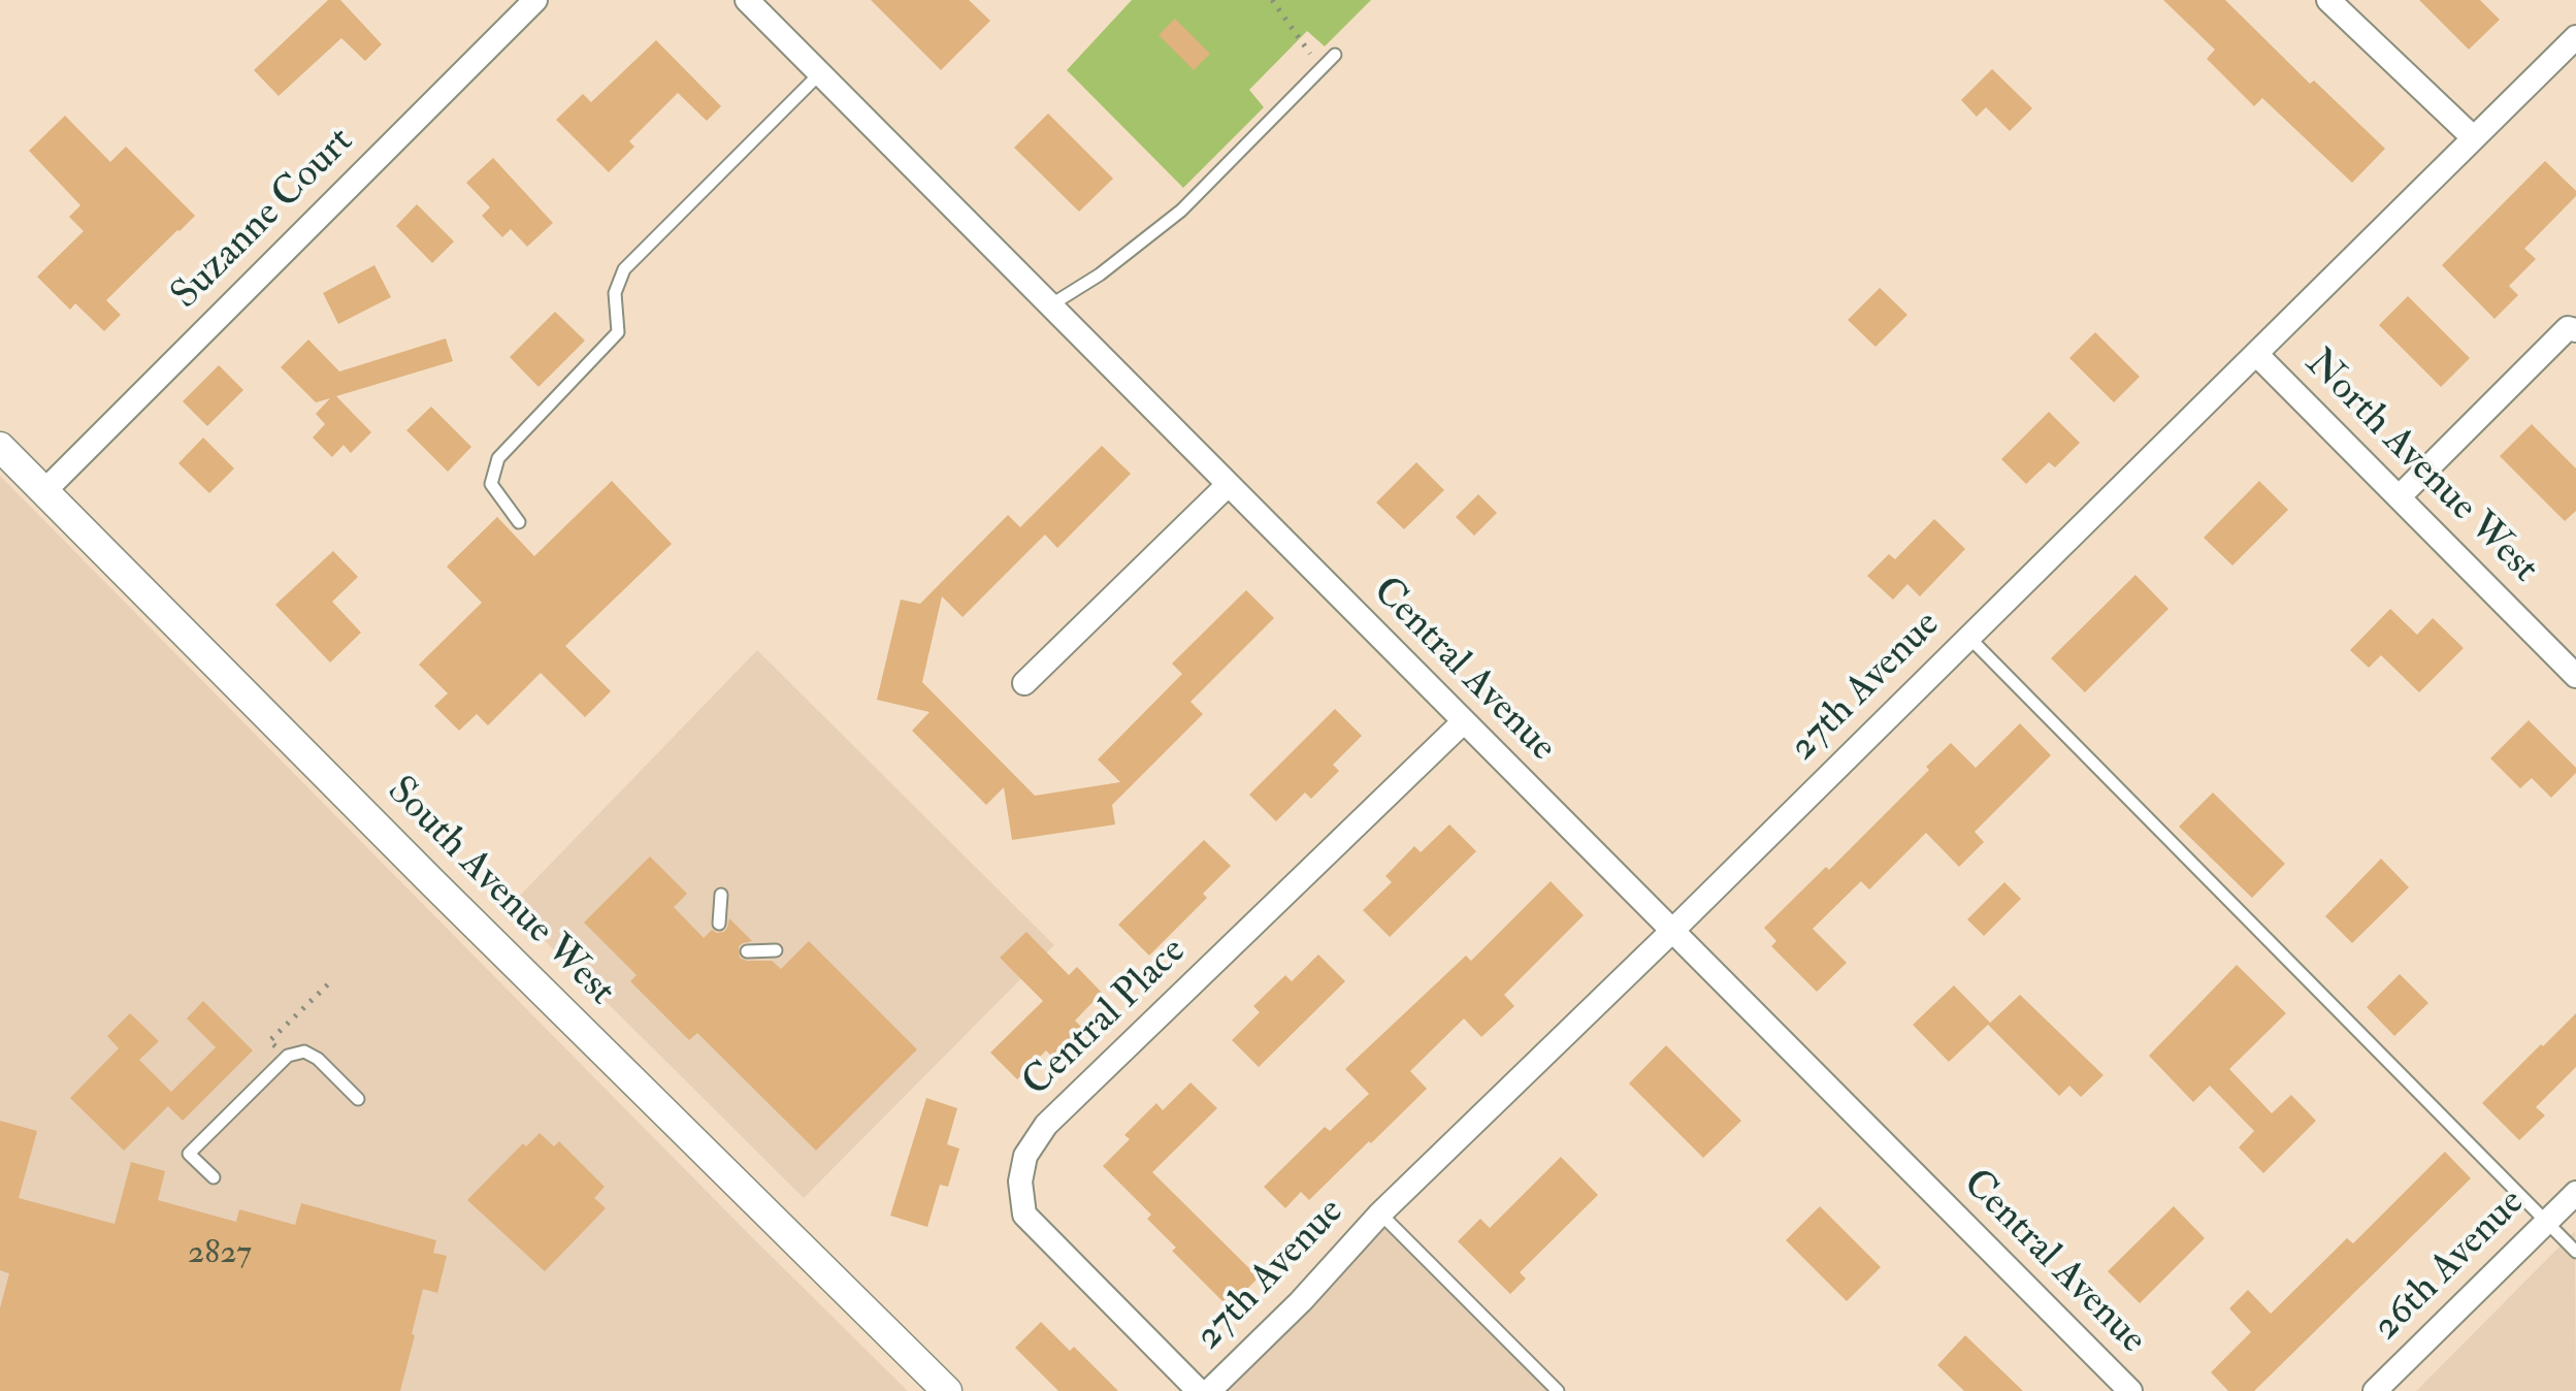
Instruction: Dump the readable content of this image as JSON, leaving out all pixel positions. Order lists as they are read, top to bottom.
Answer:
{
  "streets": {
    "street": [
      "Suzanne Court",
      "North Avenue West",
      "Central Avenue",
      "27th Avenue",
      "South Avenue West",
      "Central Place",
      "26th Avenue"
    ]
  },
  "crossings": [
    ["Suzanne Court", "South Avenue West"],
    ["North Avenue West", "27th Avenue"],
    ["Central Avenue", "27th Avenue"],
    ["Central Avenue", "Central Place"]
  ],
  "house_numbers": ["2827"]
}
